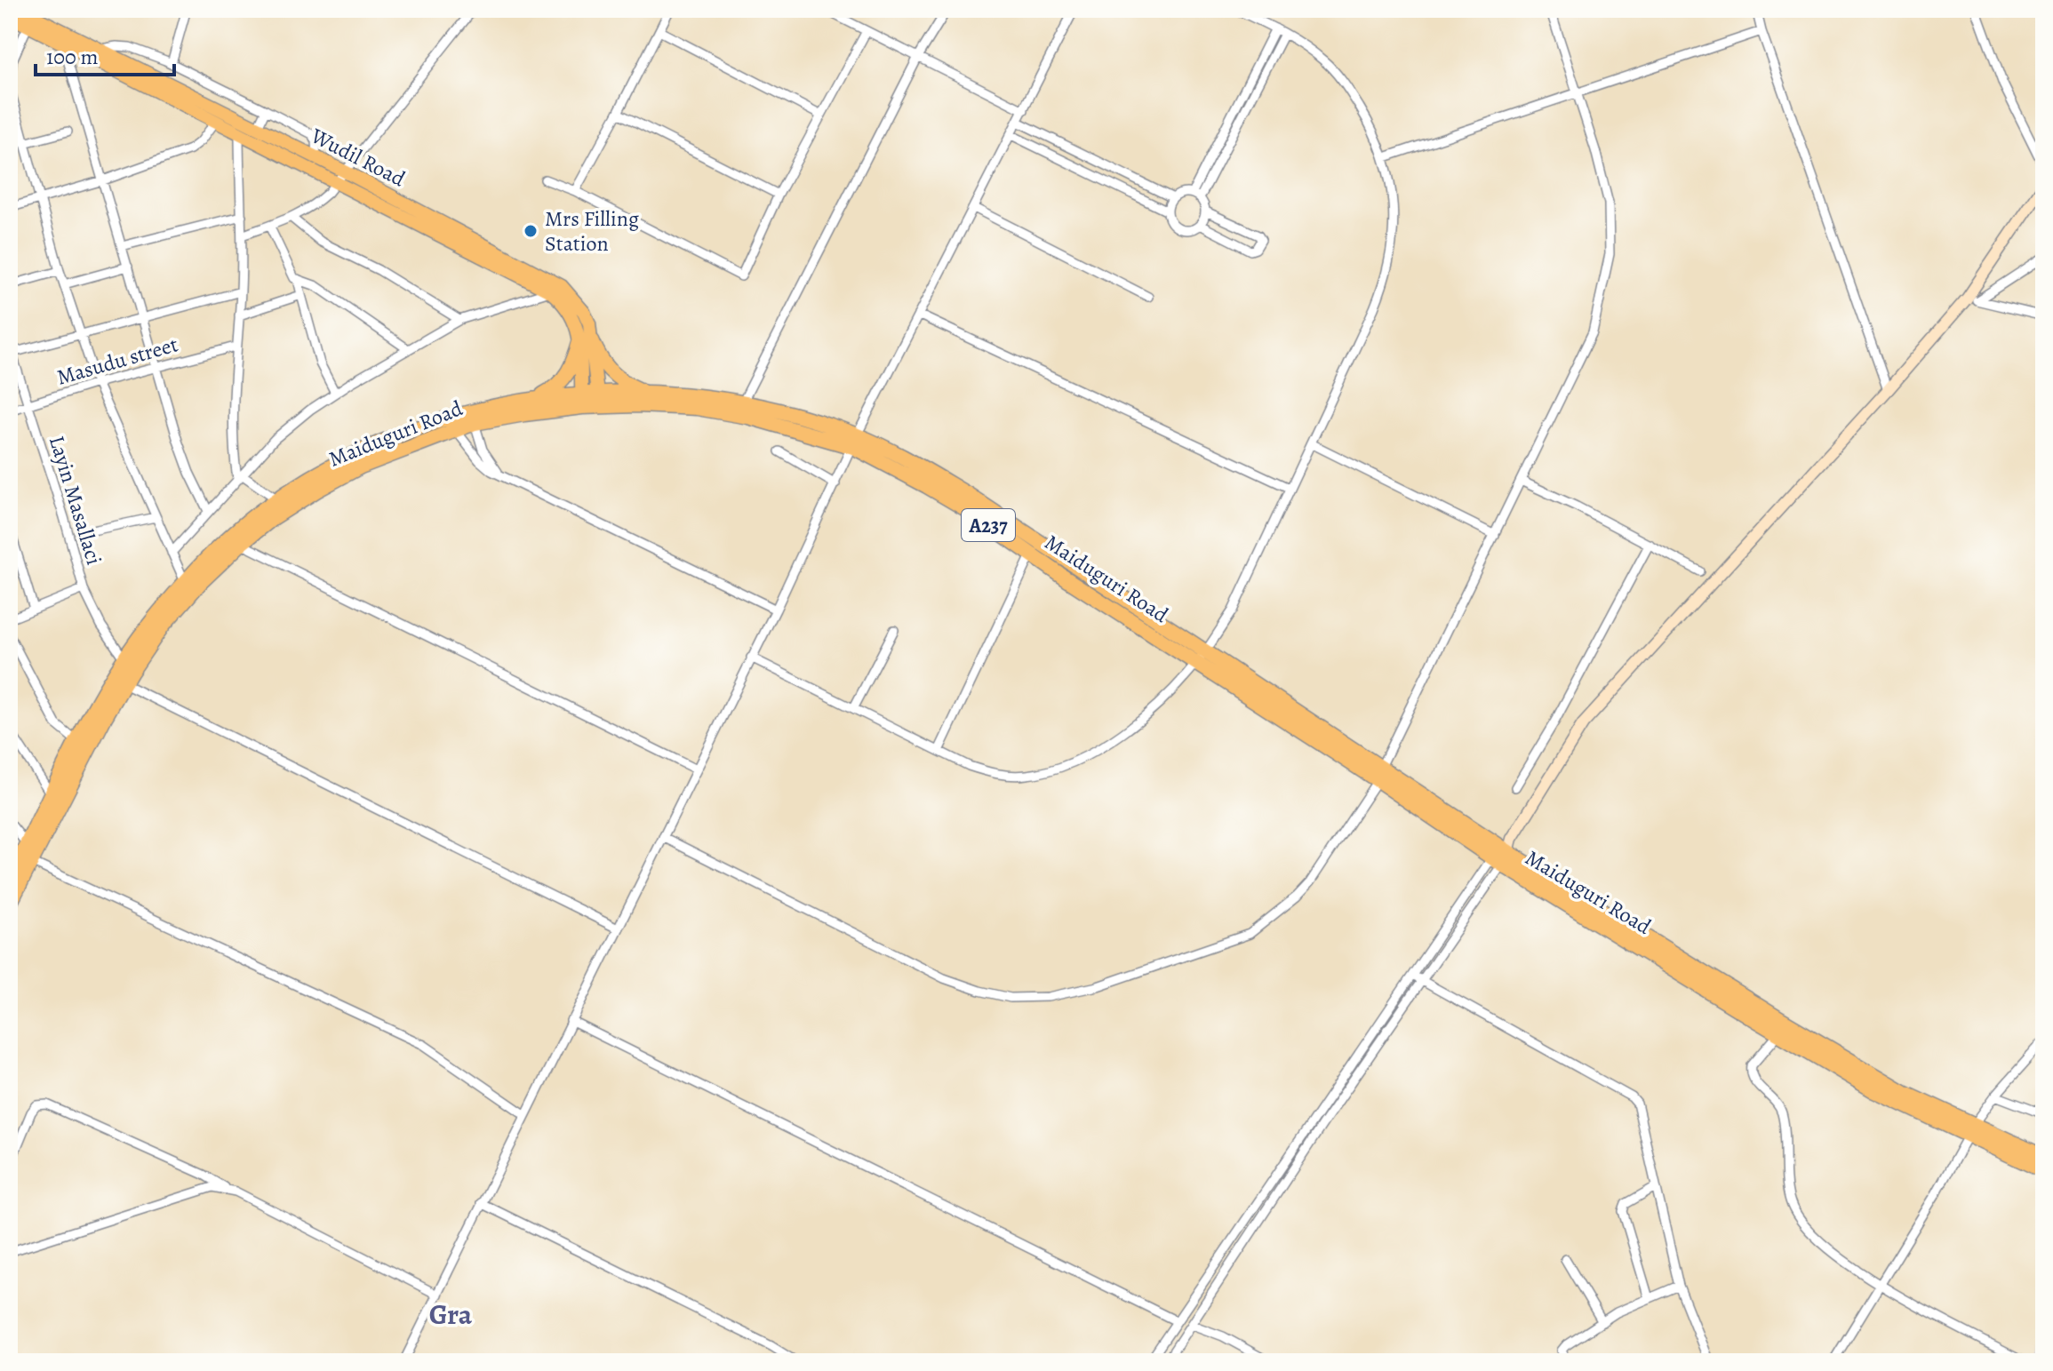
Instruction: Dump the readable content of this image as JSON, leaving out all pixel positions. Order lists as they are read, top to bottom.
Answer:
{
  "streets": {
    "highway": ["Maiduguri Road", "A237"],
    "main road": ["Wudil Road"],
    "street": ["Masudu street", "Layin Masallaci"]
  },
  "crossings": [
    ["Wudil Road", "Maiduguri Road"],
    ["Masudu street", "Layin Masallaci"],
    ["Maiduguri Road", "Layin Masallaci"]
  ],
  "districts": ["Gra"],
  "places": ["Mrs Filling Station"],
  "scale_bar": "100 m"
}
